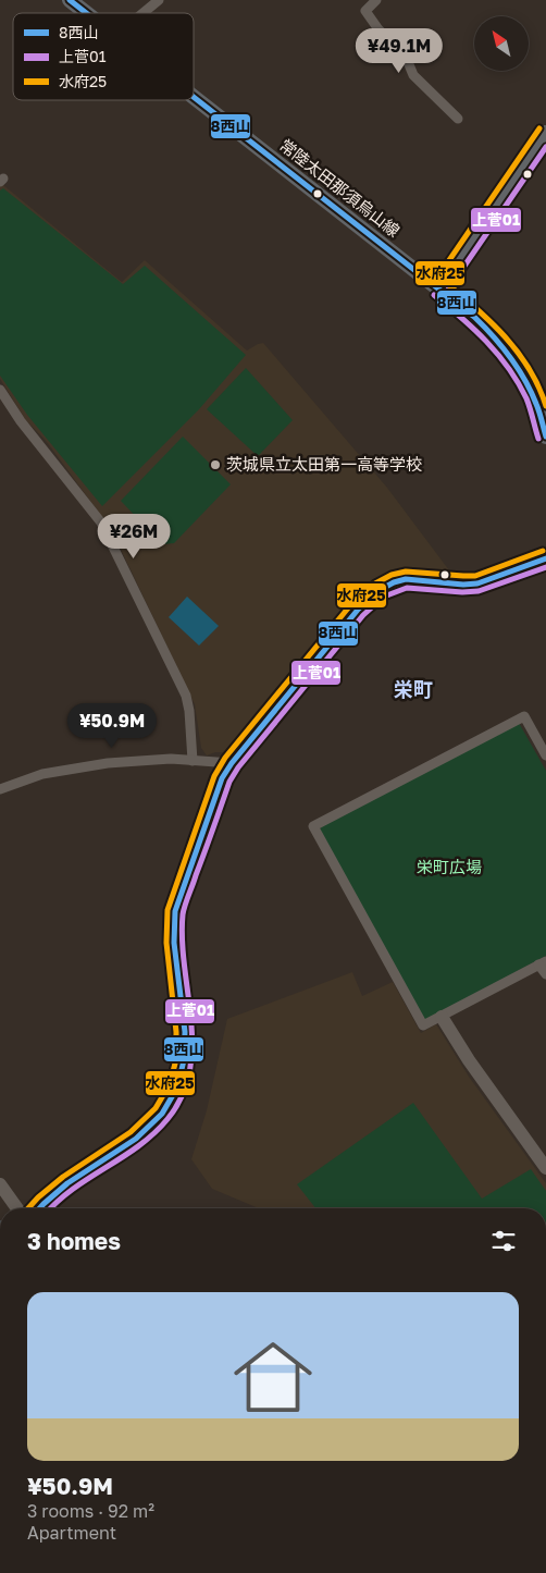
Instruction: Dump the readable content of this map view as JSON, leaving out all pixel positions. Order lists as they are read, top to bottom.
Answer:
{
  "streets": {
    "main road": ["常陸太田那須烏山線"]
  },
  "districts": ["栄町"],
  "parks": ["栄町広場"],
  "places": ["茨城県立太田第一高等学校"],
  "lines": ["transit line 8西山", "transit line 水府25", "transit line 上菅01"],
  "legend": ["8西山", "上菅01", "水府25"],
  "north": "top left",
  "page": {
    "price": ["¥49.1M", "¥26M", "¥50.9M"],
    "heading": "3 homes",
    "list": [
      {
        "name": "¥50.9M",
        "note": "3 rooms · 92 m² · Apartment"
      }
    ]
  }
}
